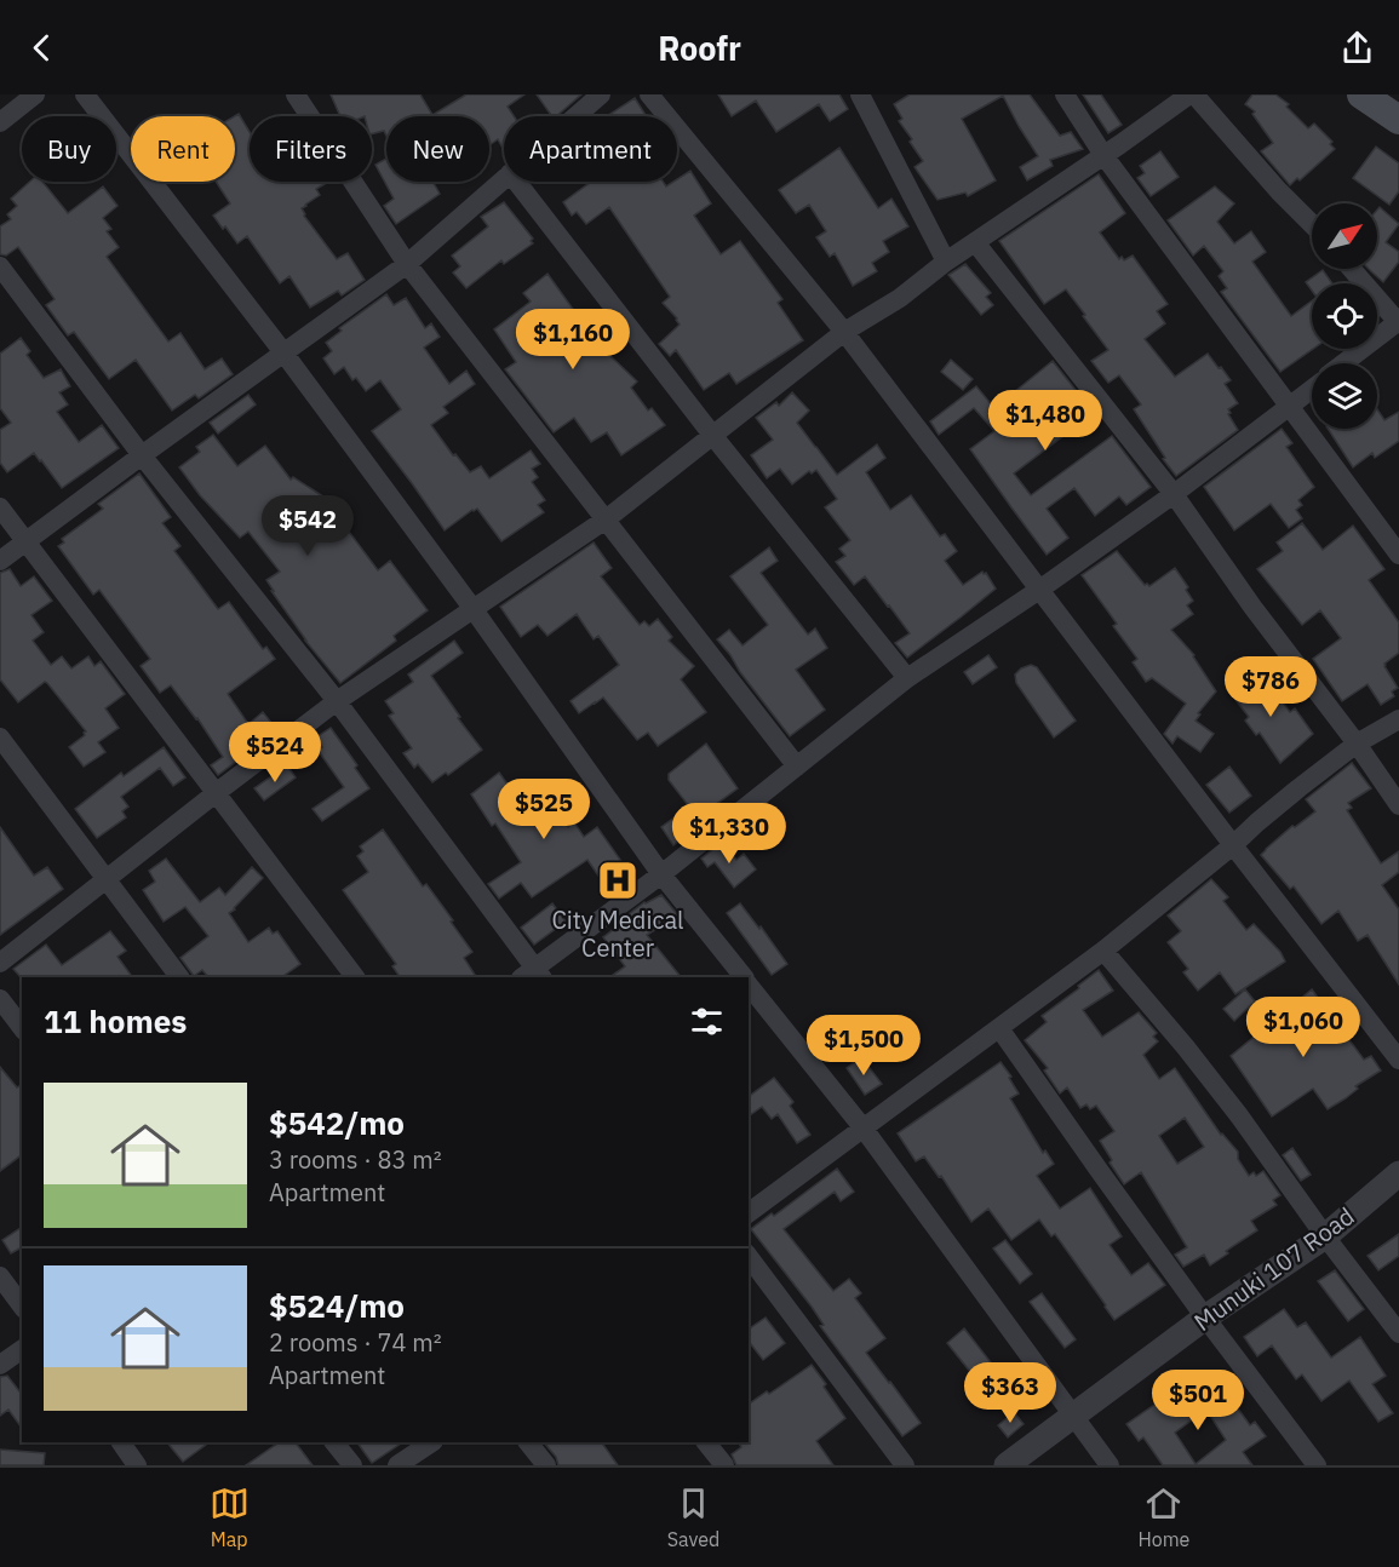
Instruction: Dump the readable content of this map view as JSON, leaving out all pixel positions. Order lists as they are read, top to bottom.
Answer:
{
  "streets": {
    "street": ["Munuki 107 Road"]
  },
  "places": {
    "hospital": ["City Medical Center"]
  },
  "north": "top right",
  "page": {
    "header": "Roofr",
    "chip": [
      "Buy",
      "Rent",
      "Filters",
      "New",
      "Apartment"
    ],
    "price": [
      "$1,160",
      "$1,480",
      "$542",
      "$786",
      "$524",
      "$525",
      "$1,330",
      "$1,060",
      "$1,500",
      "$363",
      "$501"
    ],
    "heading": "11 homes",
    "list": [
      {
        "name": "$542/mo",
        "note": "3 rooms · 83 m² · Apartment"
      },
      {
        "name": "$524/mo",
        "note": "2 rooms · 74 m² · Apartment"
      }
    ],
    "tabs": ["Map", "Saved", "Home"]
  }
}
